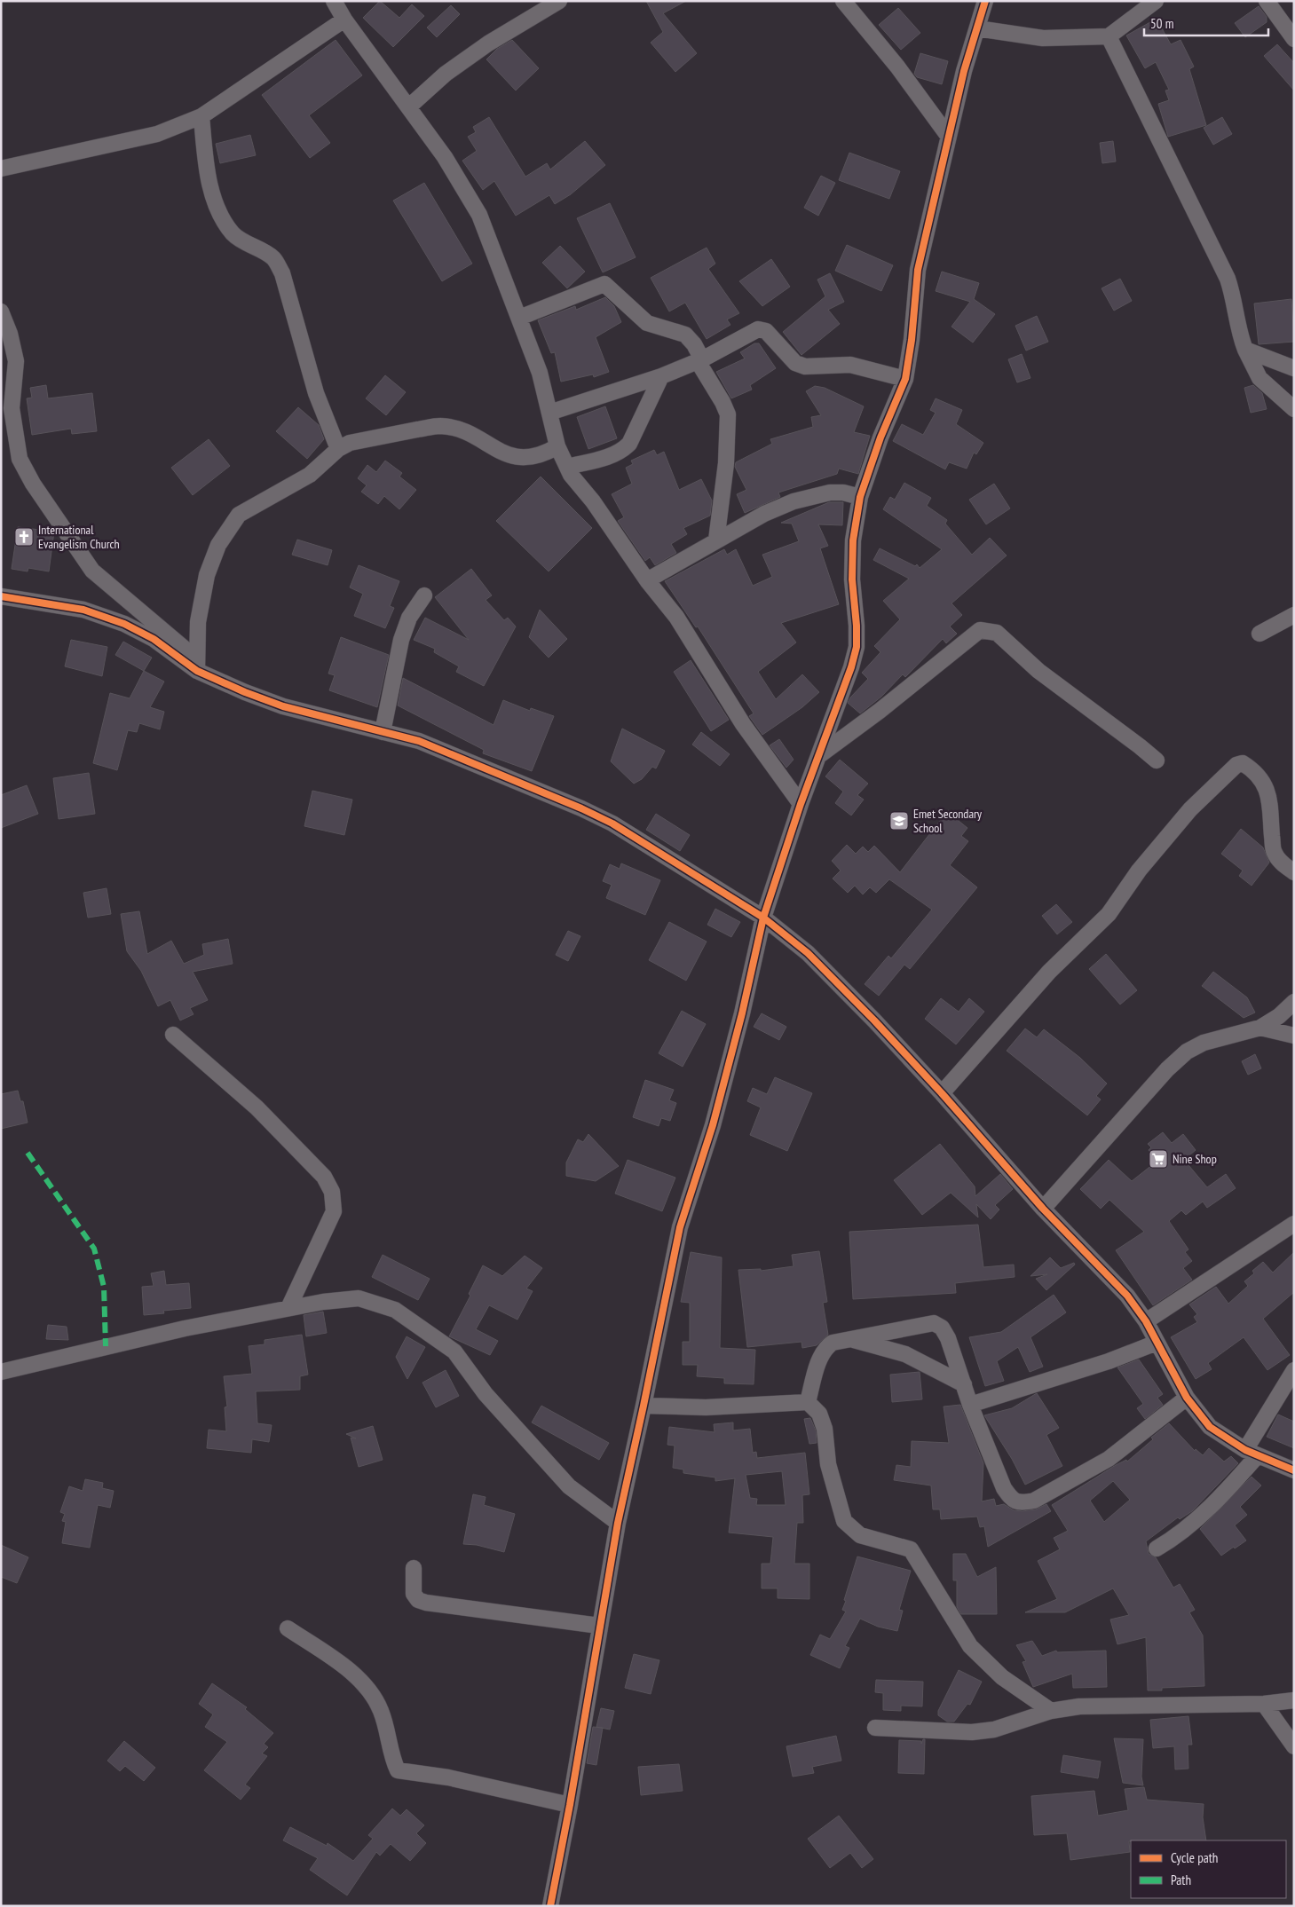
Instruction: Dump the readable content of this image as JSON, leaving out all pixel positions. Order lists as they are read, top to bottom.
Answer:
{
  "places": {
    "church": ["International Evangelism Church"],
    "school or university": ["Emet Secondary School"],
    "supermarket": ["Nine Shop"]
  },
  "legend": ["Cycle path", "Path"],
  "scale_bar": "50 m"
}
